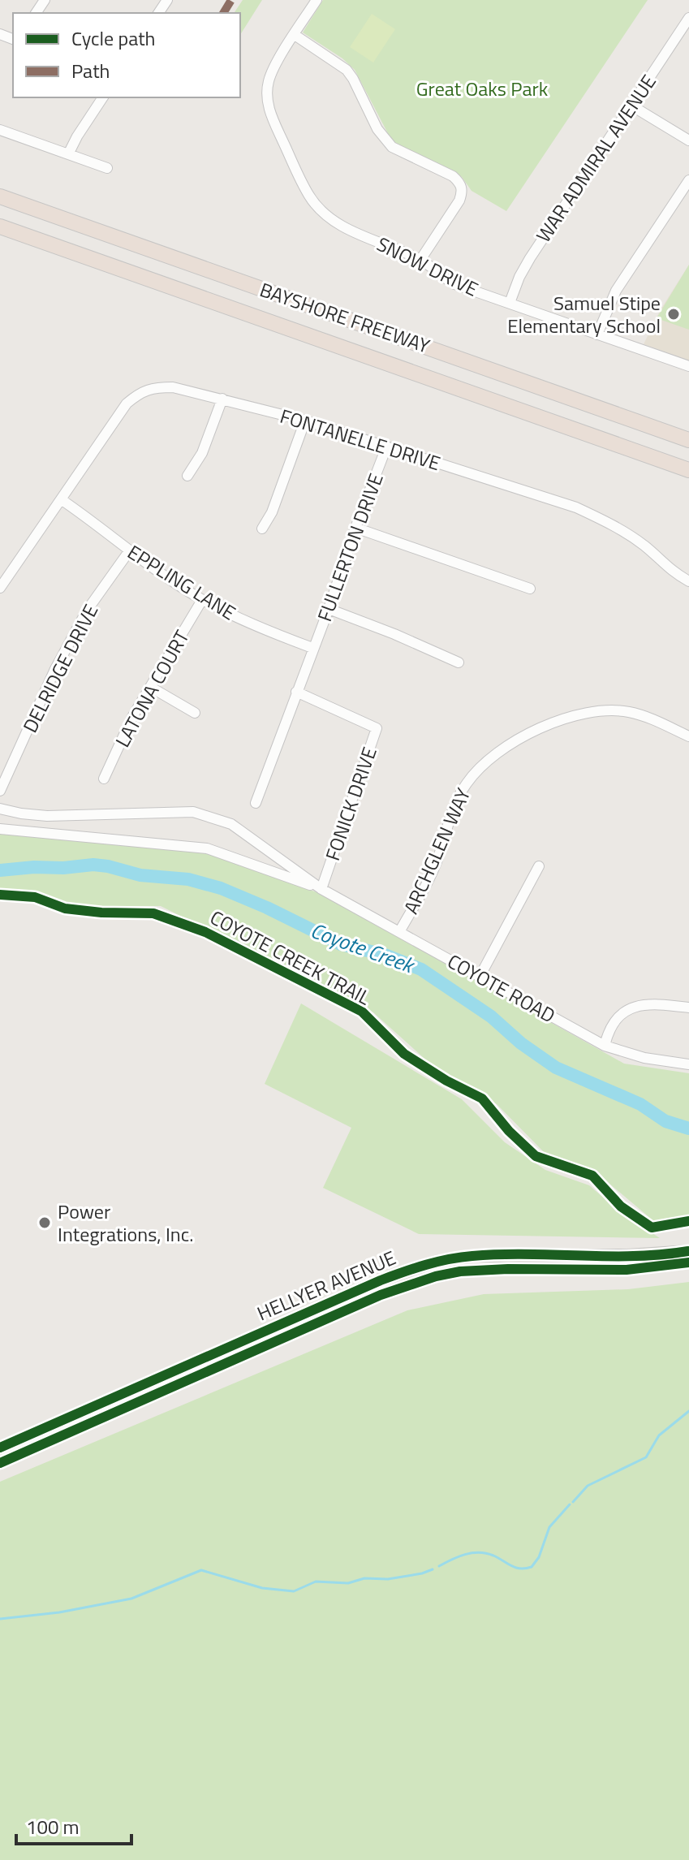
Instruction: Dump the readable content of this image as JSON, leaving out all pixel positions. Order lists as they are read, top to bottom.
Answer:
{
  "streets": {
    "highway": ["BAYSHORE FREEWAY"],
    "main road": ["HELLYER AVENUE"],
    "street": [
      "WAR ADMIRAL AVENUE",
      "SNOW DRIVE",
      "FONTANELLE DRIVE",
      "FULLERTON DRIVE",
      "EPPLING LANE",
      "DELRIDGE DRIVE",
      "LATONA COURT",
      "FONICK DRIVE",
      "ARCHGLEN WAY",
      "COYOTE ROAD"
    ],
    "cycle path": ["COYOTE CREEK TRAIL"]
  },
  "crossings": [
    ["WAR ADMIRAL AVENUE", "SNOW DRIVE"],
    ["FONTANELLE DRIVE", "FULLERTON DRIVE"],
    ["FONTANELLE DRIVE", "EPPLING LANE"],
    ["FULLERTON DRIVE", "EPPLING LANE"],
    ["FULLERTON DRIVE", "FONICK DRIVE"],
    ["EPPLING LANE", "DELRIDGE DRIVE"],
    ["EPPLING LANE", "LATONA COURT"],
    ["FONICK DRIVE", "COYOTE ROAD"],
    ["ARCHGLEN WAY", "COYOTE ROAD"]
  ],
  "water": ["Coyote Creek"],
  "parks": ["Great Oaks Park"],
  "places": ["Samuel Stipe Elementary School", "Power Integrations, Inc."],
  "legend": ["Cycle path", "Path"],
  "scale_bar": "100 m"
}
